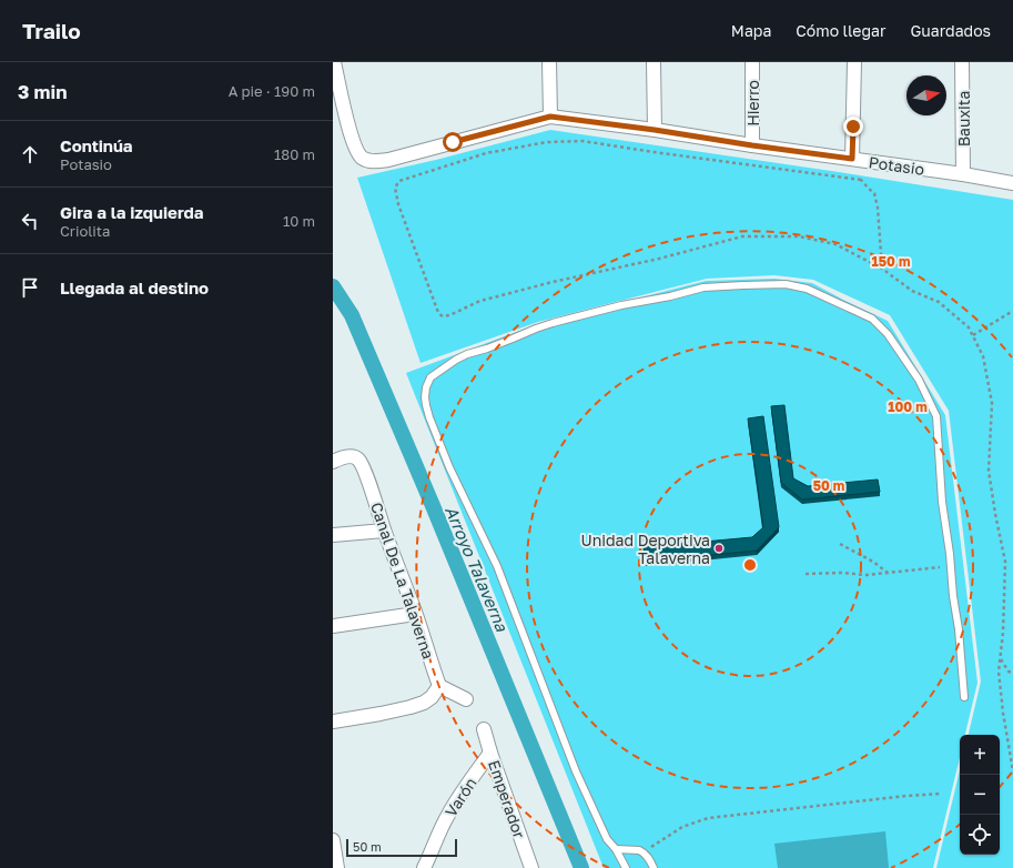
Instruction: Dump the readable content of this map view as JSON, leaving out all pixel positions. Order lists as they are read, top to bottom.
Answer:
{
  "streets": {
    "street": [
      "Hierro",
      "Bauxita",
      "Potasio",
      "Canal De La Talaverna",
      "Varón",
      "Emperador"
    ]
  },
  "crossings": [
    ["Hierro", "Potasio"],
    ["Bauxita", "Potasio"],
    ["Varón", "Emperador"]
  ],
  "water": ["Arroyo Talaverna"],
  "places": ["Unidad Deportiva Talaverna"],
  "scale_bar": "50 m",
  "north": "right",
  "page": {
    "header": "Trailo",
    "nav": ["Mapa", "Cómo llegar", "Guardados"],
    "heading": ["3 min", "A pie · 190 m"],
    "list": [
      ["Continúa", "Potasio", "180 m"],
      ["Gira a la izquierda", "Criolita", "10 m"],
      "Llegada al destino"
    ],
    "map_buttons": ["+", "−"],
    "scale": "50 m"
  },
  "rings": ["150 m", "100 m", "50 m"]
}
